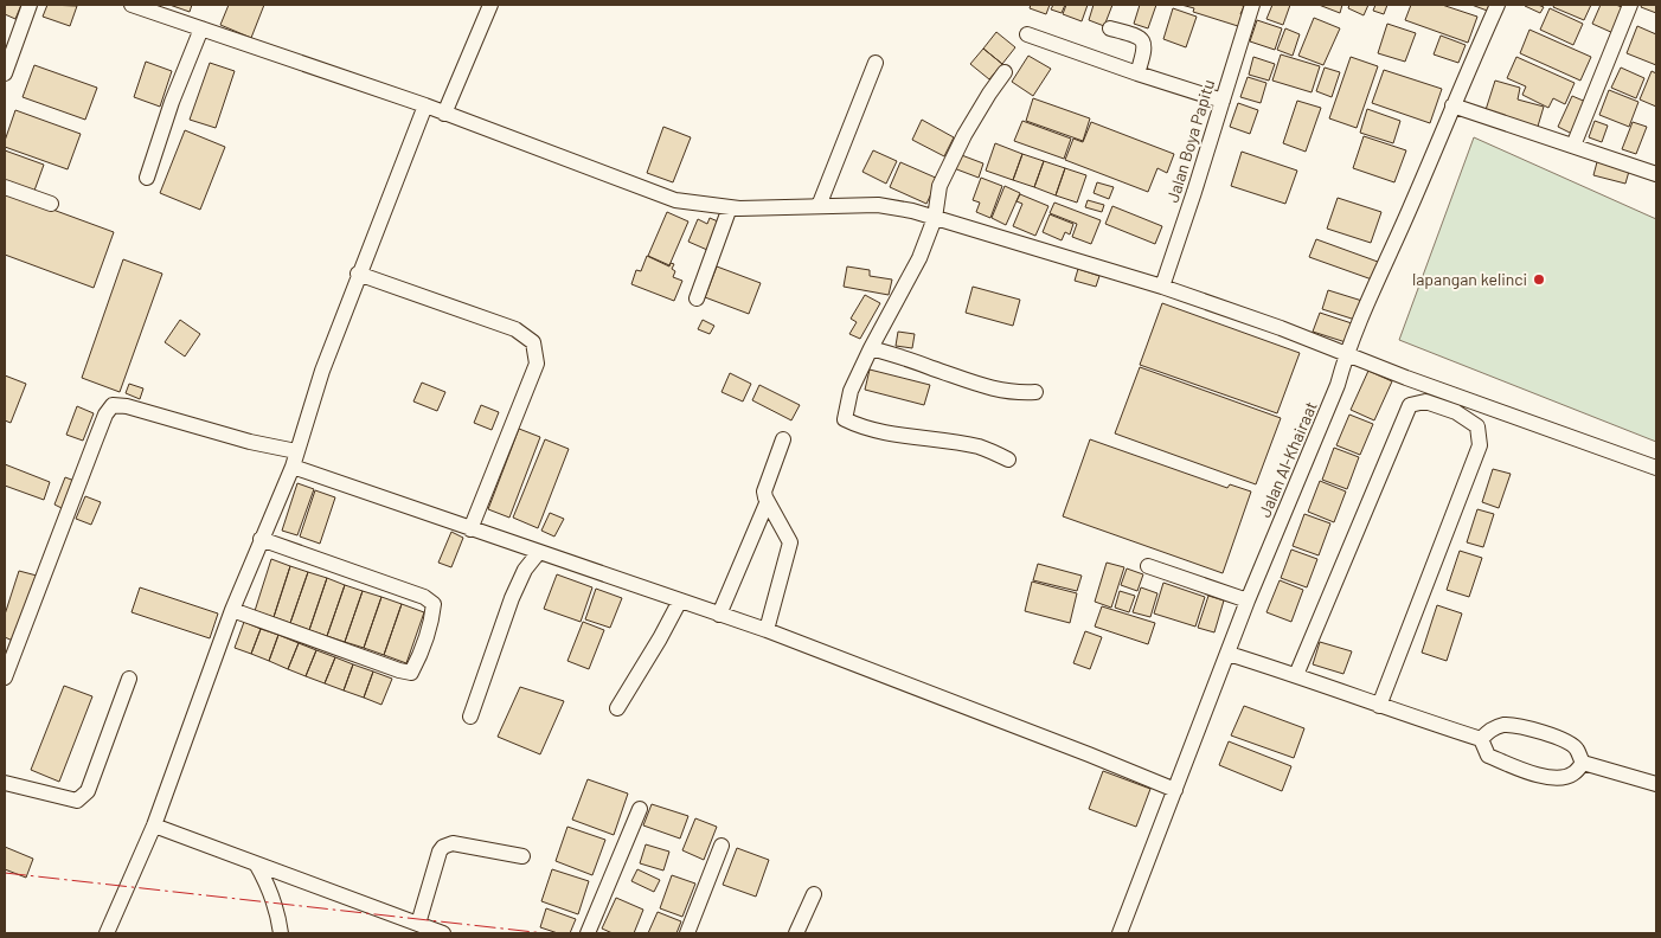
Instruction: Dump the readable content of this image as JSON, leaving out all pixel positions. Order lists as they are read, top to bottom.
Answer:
{
  "streets": {
    "street": ["Jalan Boya Papitu", "Jalan Al-Khairaat"]
  },
  "places": ["lapangan kelinci"]
}
